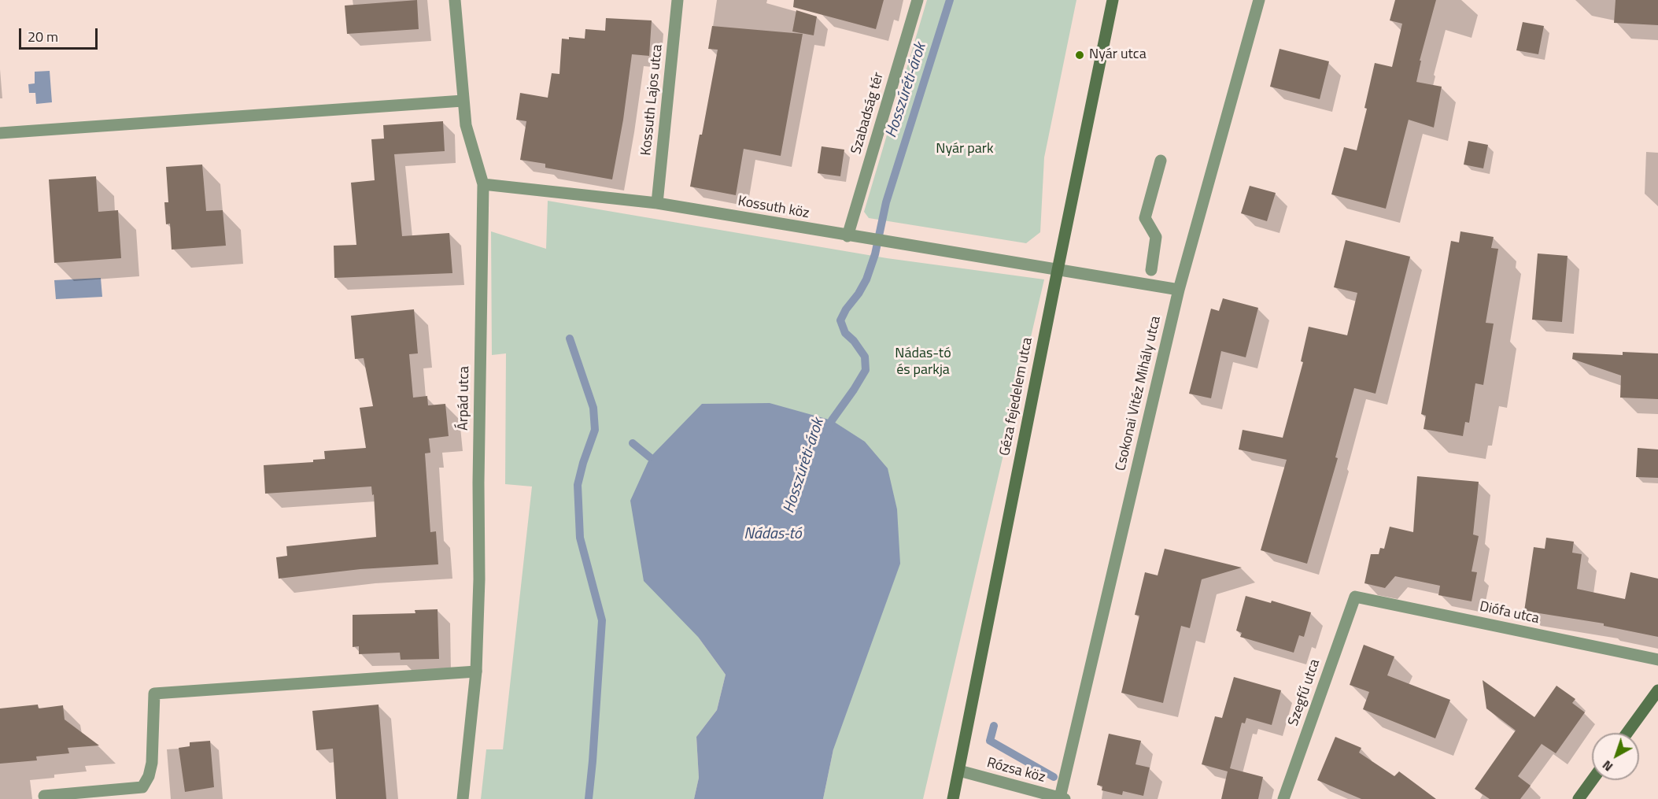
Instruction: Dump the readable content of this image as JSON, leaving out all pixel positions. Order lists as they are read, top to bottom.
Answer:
{
  "streets": {
    "main road": ["Géza fejedelem utca"],
    "street": [
      "Kossuth Lajos utca",
      "Szabadság tér",
      "Kossuth köz",
      "Csokonai Vitéz Mihály utca",
      "Árpád utca",
      "Diófa utca",
      "Szegfű utca",
      "Rózsa köz"
    ]
  },
  "crossings": [
    ["Kossuth Lajos utca", "Kossuth köz"],
    ["Szabadság tér", "Kossuth köz"],
    ["Kossuth köz", "Csokonai Vitéz Mihály utca"],
    ["Kossuth köz", "Géza fejedelem utca"],
    ["Kossuth köz", "Árpád utca"],
    ["Csokonai Vitéz Mihály utca", "Rózsa köz"],
    ["Géza fejedelem utca", "Rózsa köz"],
    ["Diófa utca", "Szegfű utca"]
  ],
  "water": ["Hosszúréti-árok", "Nádas-tó"],
  "parks": ["Nyár park", "Nádas-tó és parkja"],
  "places": ["Nyár utca"],
  "scale_bar": "20 m",
  "north": "bottom left"
}
